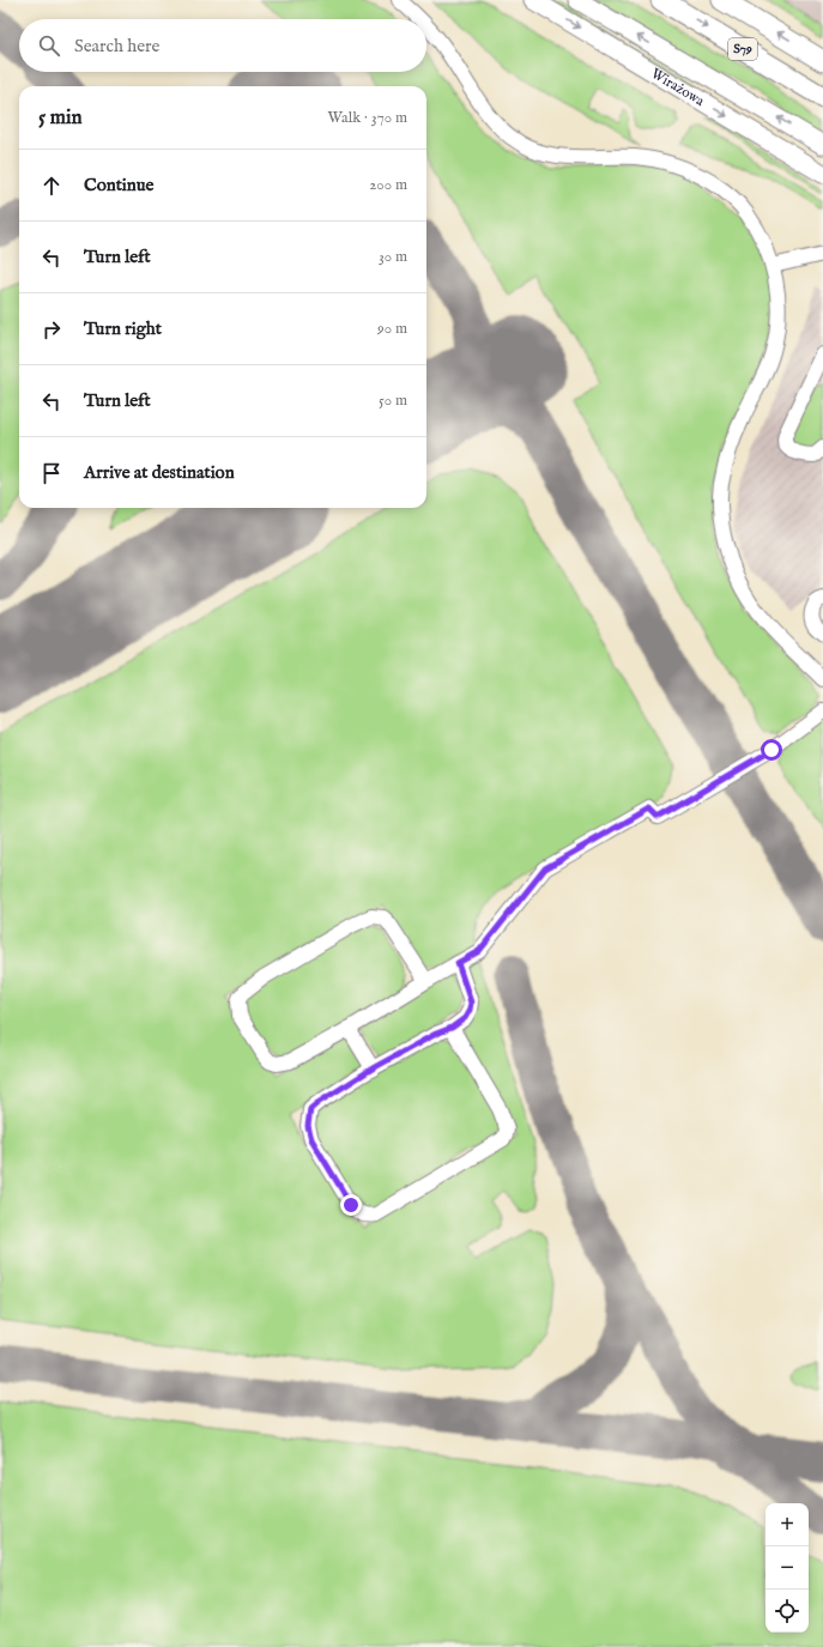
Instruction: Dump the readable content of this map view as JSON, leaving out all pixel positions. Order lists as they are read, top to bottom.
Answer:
{
  "streets": {
    "highway": ["S79"],
    "main road": ["Wirażowa"]
  },
  "page": {
    "search": "Search here",
    "heading": ["5 min", "Walk · 370 m"],
    "list": [
      ["Continue", "200 m"],
      ["Turn left", "30 m"],
      ["Turn right", "90 m"],
      ["Turn left", "50 m"],
      "Arrive at destination"
    ],
    "map_buttons": ["+", "−"]
  }
}
